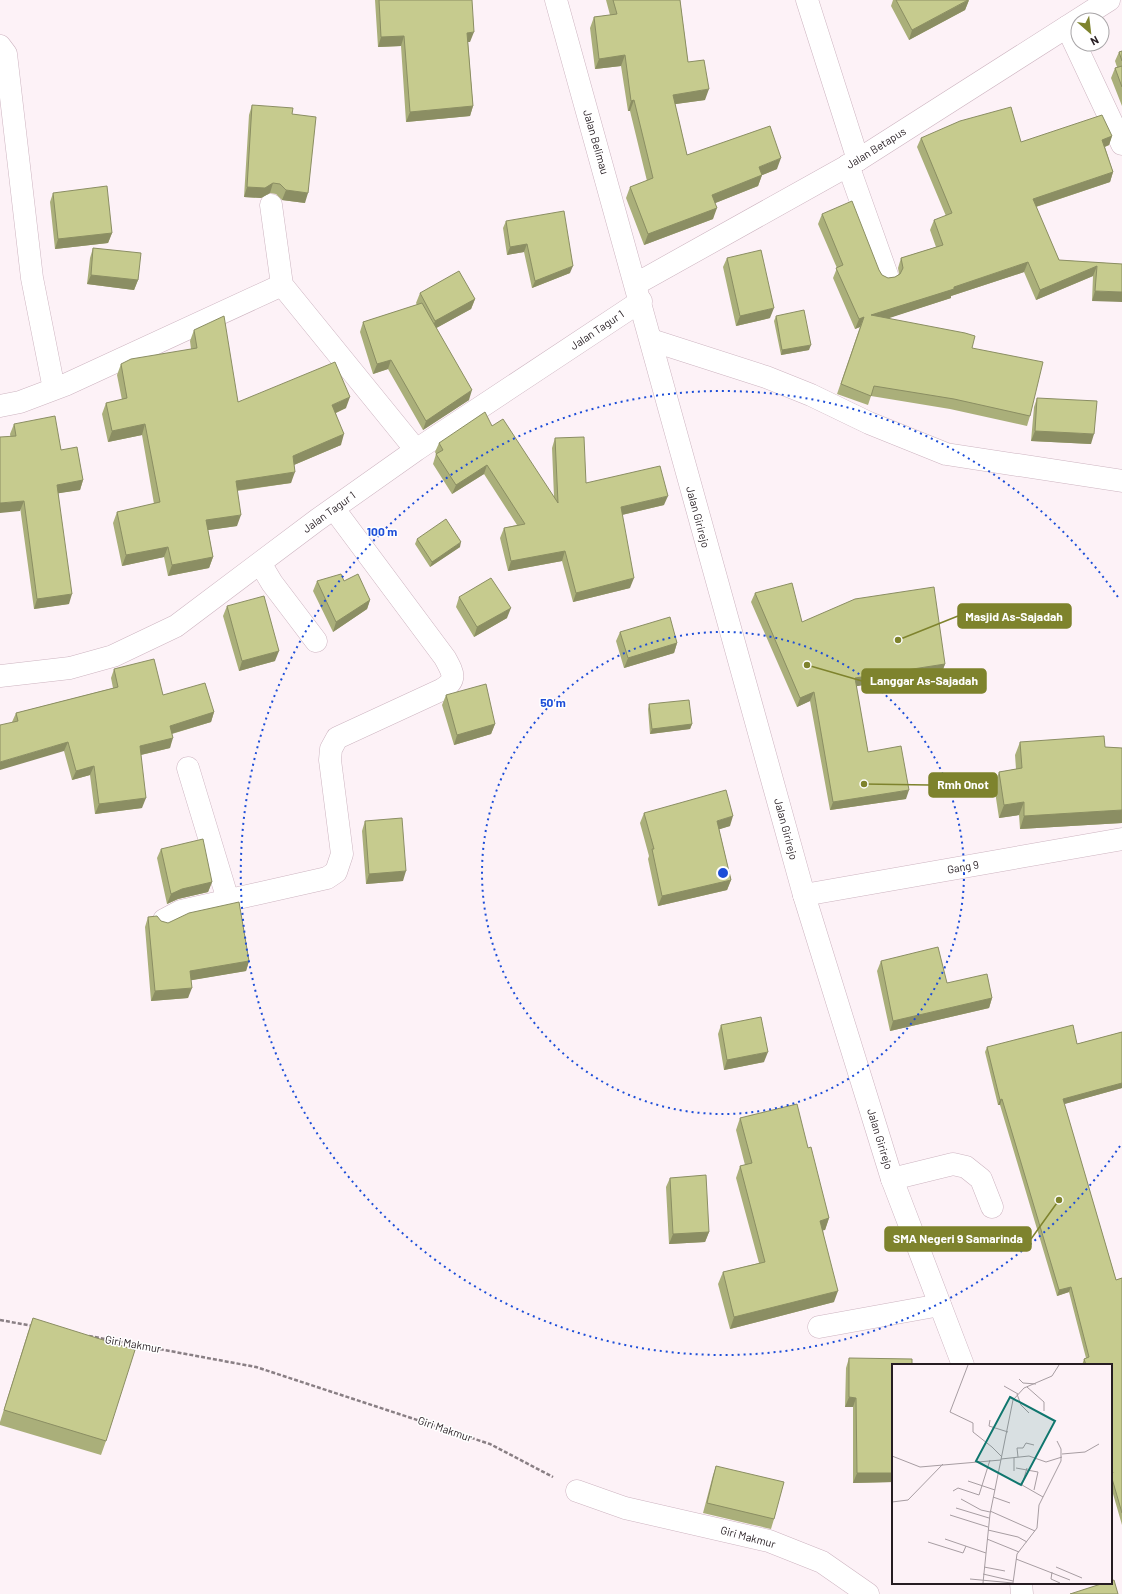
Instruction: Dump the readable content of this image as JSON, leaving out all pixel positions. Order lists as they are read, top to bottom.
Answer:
{
  "streets": {
    "street": [
      "Jalan Belimau",
      "Jalan Betapus",
      "Jalan Tagur 1",
      "Jalan Girirejo",
      "Gang 9",
      "Giri Makmur"
    ]
  },
  "crossings": [
    ["Jalan Belimau", "Jalan Betapus"],
    ["Jalan Belimau", "Jalan Tagur 1"],
    ["Jalan Belimau", "Jalan Girirejo"],
    ["Jalan Betapus", "Jalan Tagur 1"],
    ["Jalan Betapus", "Jalan Girirejo"],
    ["Jalan Tagur 1", "Jalan Girirejo"],
    ["Jalan Girirejo", "Gang 9"]
  ],
  "places": [
    "Masjid As-Sajadah",
    "Langgar As-Sajadah",
    "Rmh Onot",
    "SMA Negeri 9 Samarinda"
  ],
  "north": "bottom right",
  "rings": ["100 m", "50 m"]
}
